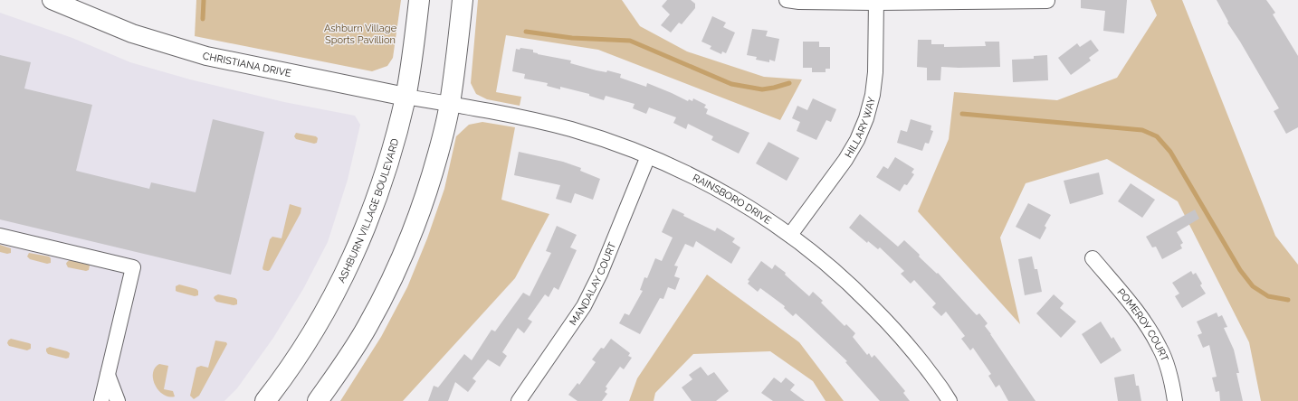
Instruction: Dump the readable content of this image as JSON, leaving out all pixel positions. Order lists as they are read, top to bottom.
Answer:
{
  "streets": {
    "main road": ["ASHBURN VILLAGE BOULEVARD"],
    "street": [
      "CHRISTIANA DRIVE",
      "HILLARY WAY",
      "RAINSBORO DRIVE",
      "MANDALAY COURT",
      "POMEROY COURT"
    ]
  },
  "crossings": [
    ["CHRISTIANA DRIVE", "RAINSBORO DRIVE"],
    ["CHRISTIANA DRIVE", "ASHBURN VILLAGE BOULEVARD"],
    ["HILLARY WAY", "RAINSBORO DRIVE"],
    ["RAINSBORO DRIVE", "MANDALAY COURT"]
  ],
  "parks": ["Ashburn Village Sports Pavillion"]
}
